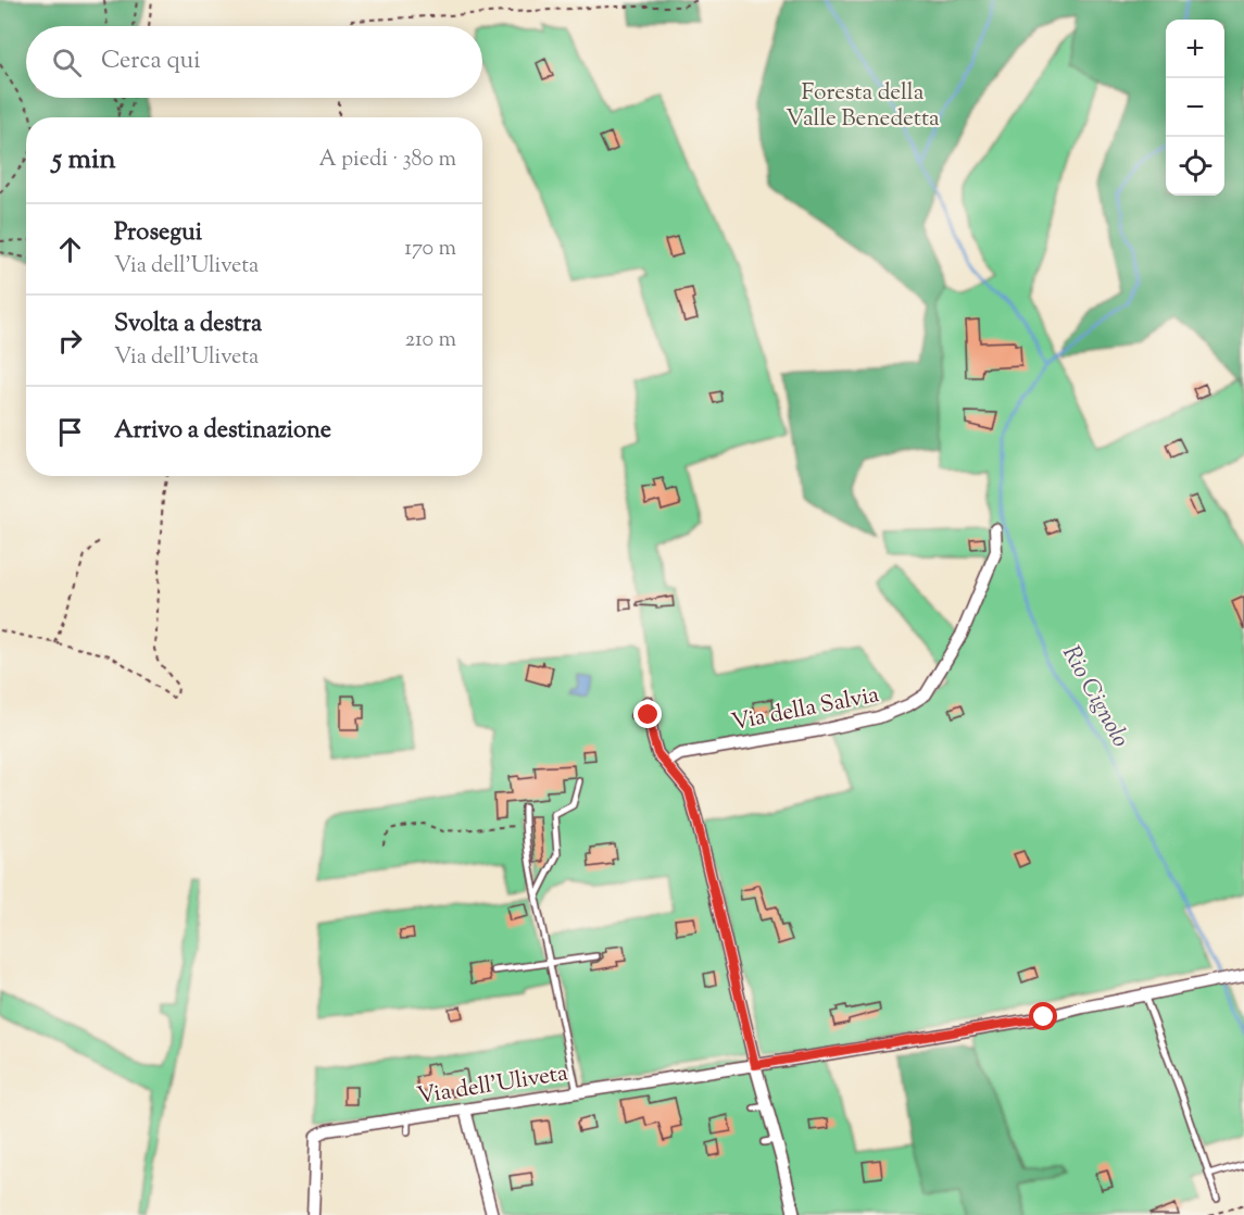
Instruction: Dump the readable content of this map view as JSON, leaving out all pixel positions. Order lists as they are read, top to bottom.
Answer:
{
  "streets": {
    "street": ["Via della Salvia", "Via dell'Uliveta"]
  },
  "water": ["Rio Cignolo"],
  "parks": ["Foresta della Valle Benedetta"],
  "page": {
    "map_buttons": ["+", "−"],
    "search": "Cerca qui",
    "heading": ["5 min", "A piedi · 380 m"],
    "list": [
      ["Prosegui", "Via dell'Uliveta", "170 m"],
      ["Svolta a destra", "Via dell'Uliveta", "210 m"],
      "Arrivo a destinazione"
    ]
  }
}
